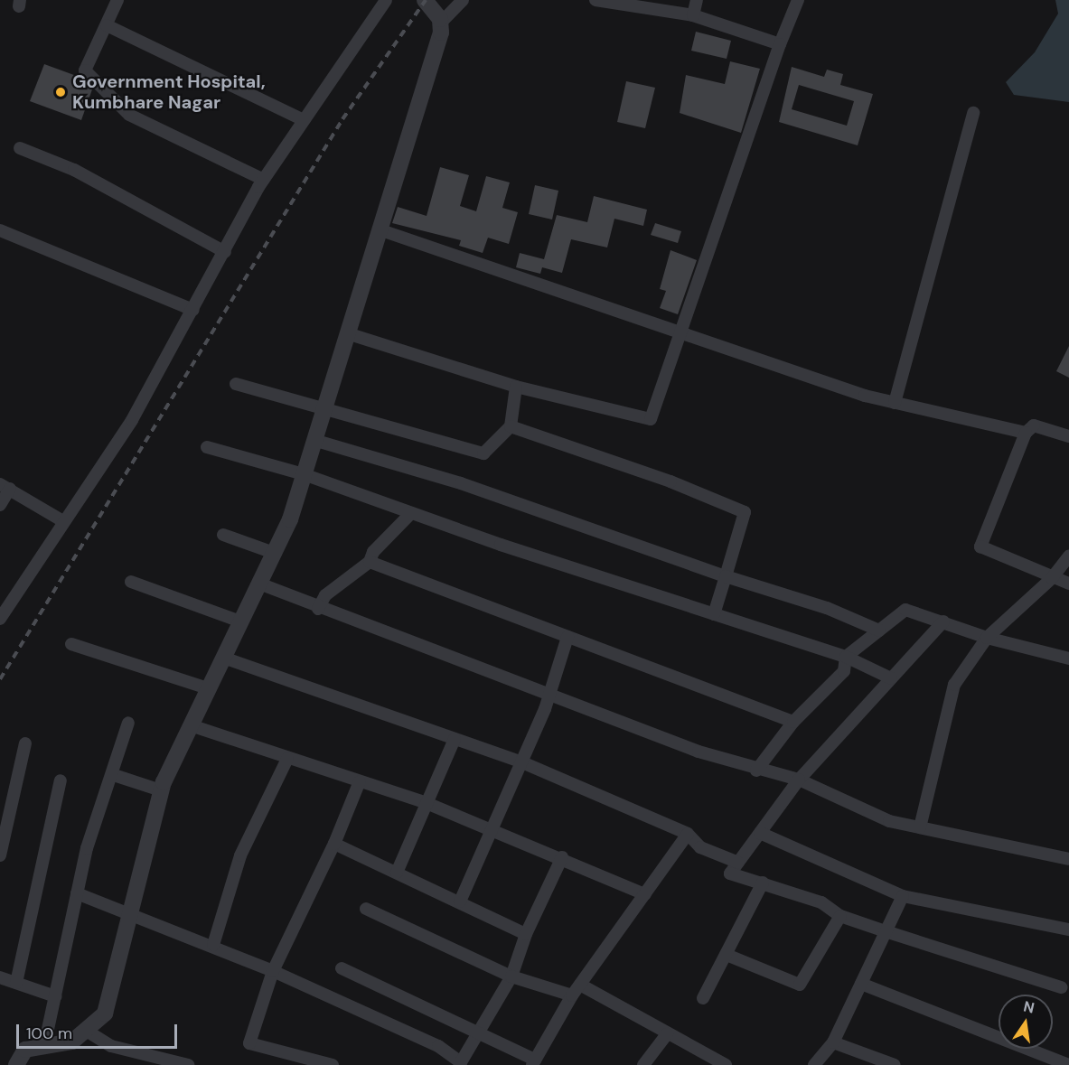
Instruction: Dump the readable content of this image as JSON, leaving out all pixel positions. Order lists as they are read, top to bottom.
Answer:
{
  "places": ["Government Hospital, Kumbhare Nagar"],
  "scale_bar": "100 m",
  "north": "top"
}
